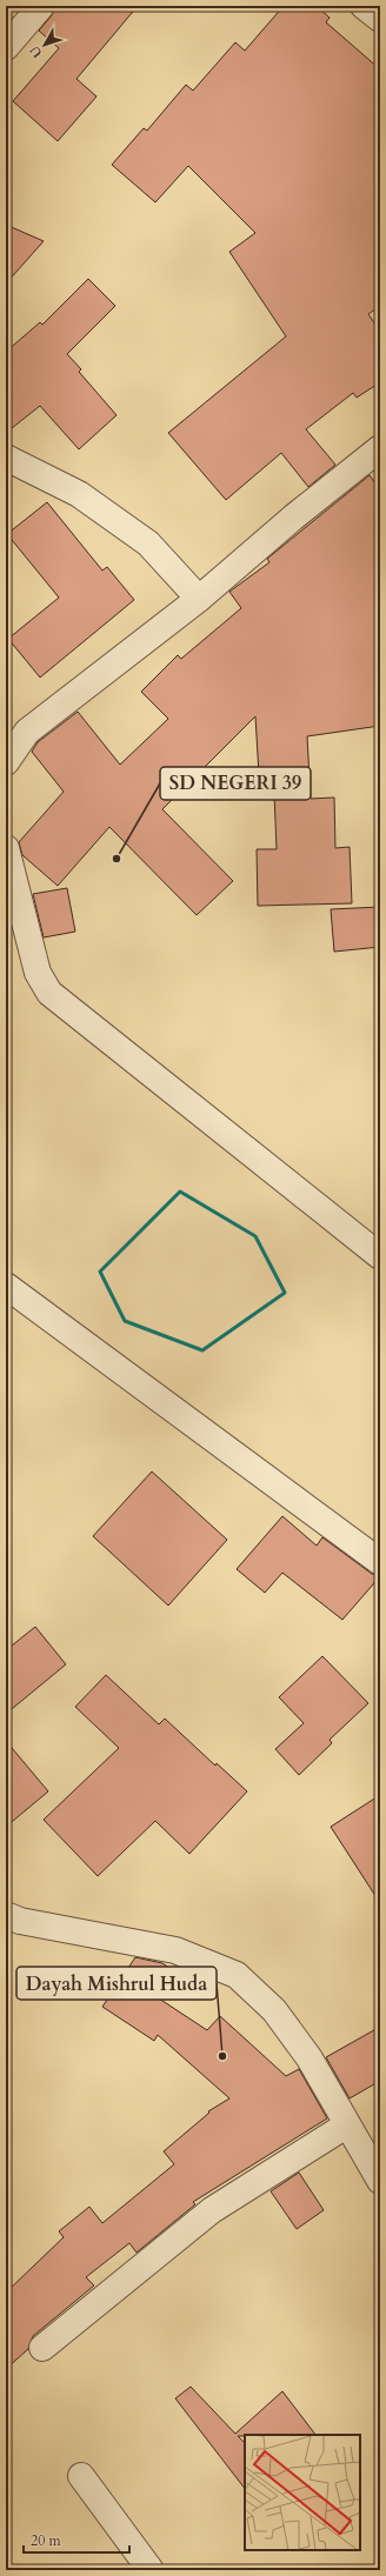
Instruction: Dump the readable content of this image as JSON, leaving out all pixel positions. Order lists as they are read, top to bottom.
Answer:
{
  "places": ["SD NEGERI 39", "Dayah Mishrul Huda"],
  "scale_bar": "20 m",
  "north": "bottom left"
}
